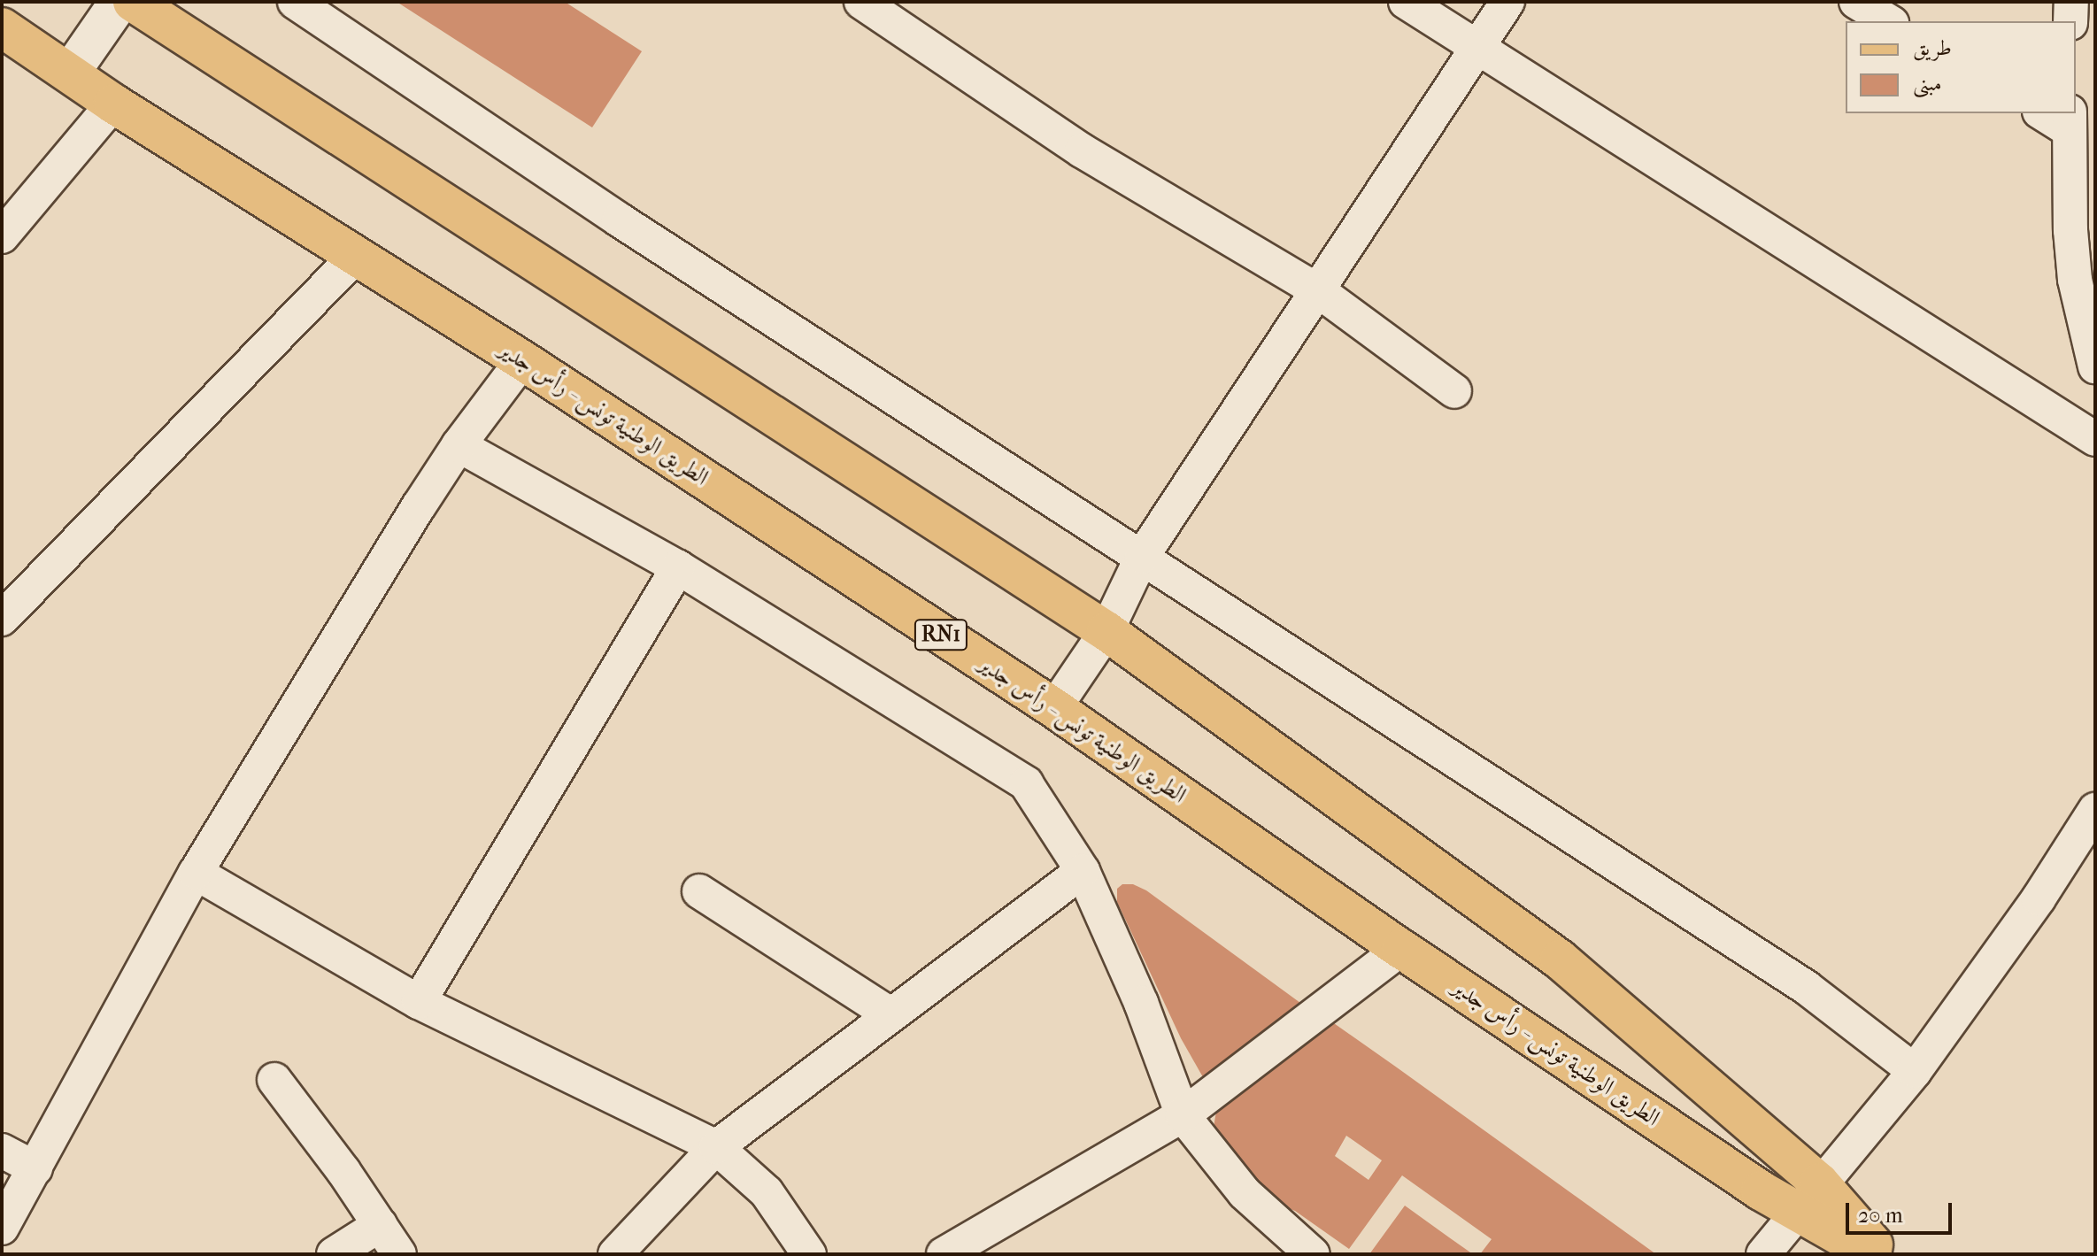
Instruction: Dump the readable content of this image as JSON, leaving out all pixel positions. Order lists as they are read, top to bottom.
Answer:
{
  "streets": {
    "main road": ["الطريق الوطنية تونس - رأس جدير", "RN1"]
  },
  "legend": ["طريق", "مبنى"],
  "scale_bar": "20 m"
}
